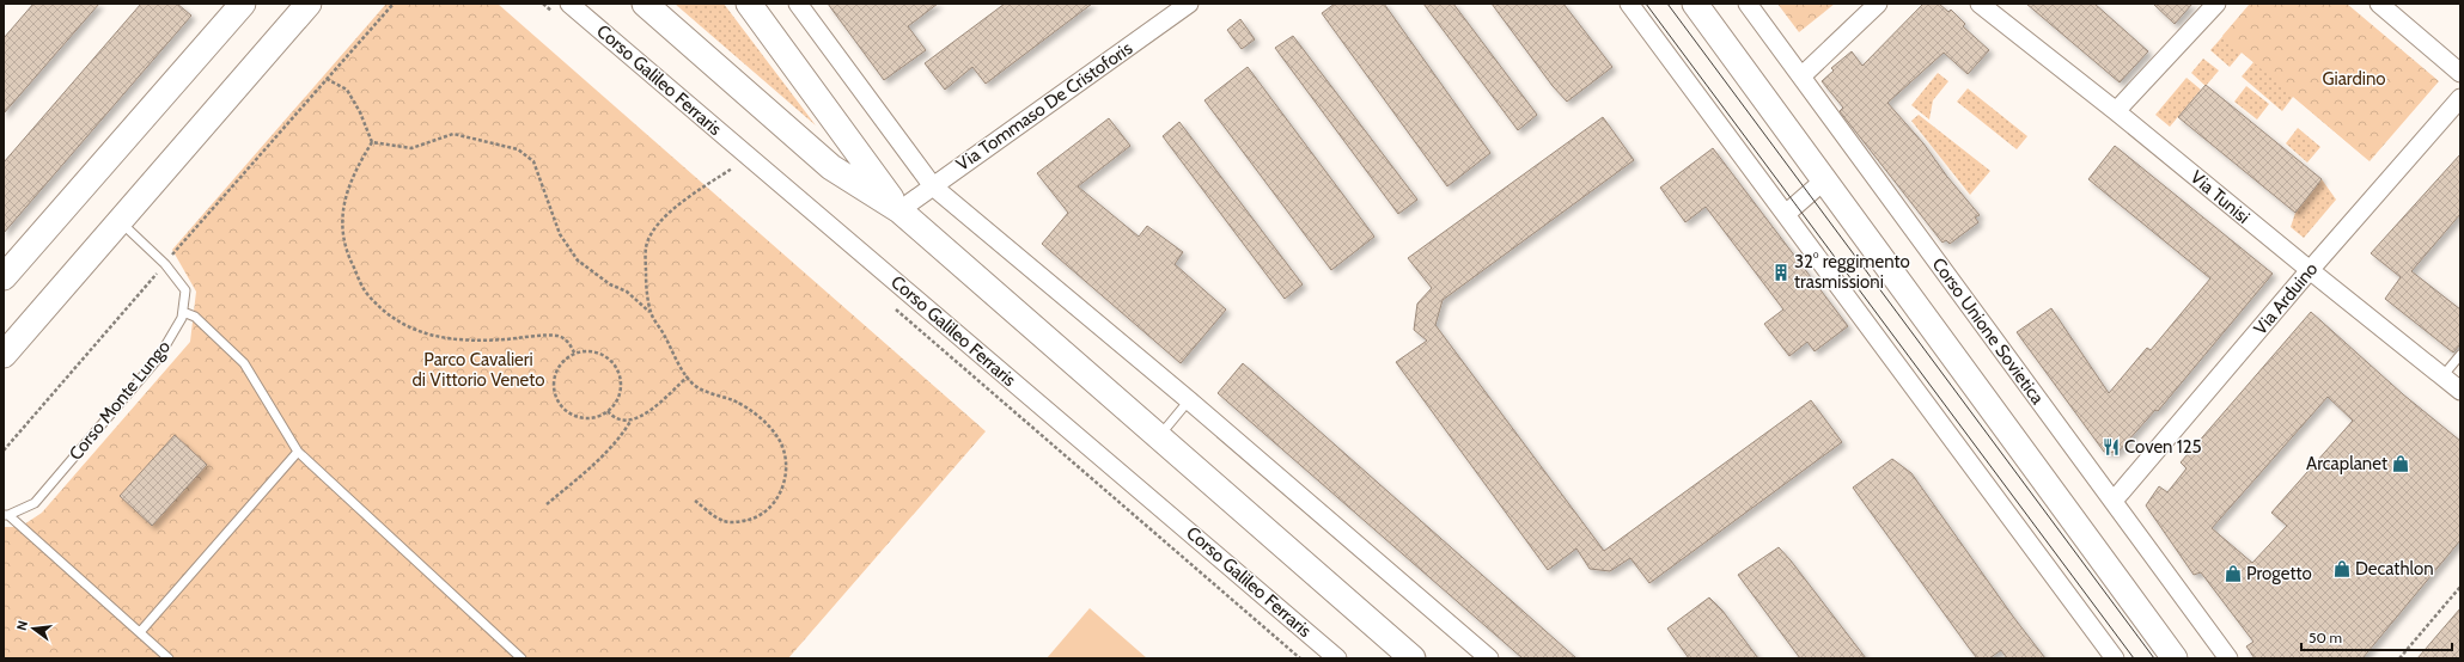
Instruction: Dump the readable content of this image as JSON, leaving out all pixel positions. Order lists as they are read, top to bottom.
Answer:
{
  "streets": {
    "street": [
      "Corso Galileo Ferraris",
      "Via Tommaso De Cristoforis",
      "Via Tunisi",
      "Via Arduino",
      "Corso Unione Sovietica"
    ],
    "lane": ["Corso Monte Lungo"]
  },
  "crossings": [
    ["Via Tunisi", "Via Arduino"],
    ["Via Arduino", "Corso Unione Sovietica"]
  ],
  "parks": ["Giardino", "Parco Cavalieri di Vittorio Veneto"],
  "places": {
    "building": ["32° reggimento trasmissioni"],
    "restaurant": ["Coven 125"],
    "shop": ["Arcaplanet", "Decathlon", "Progetto"]
  },
  "scale_bar": "50 m",
  "north": "left"
}
